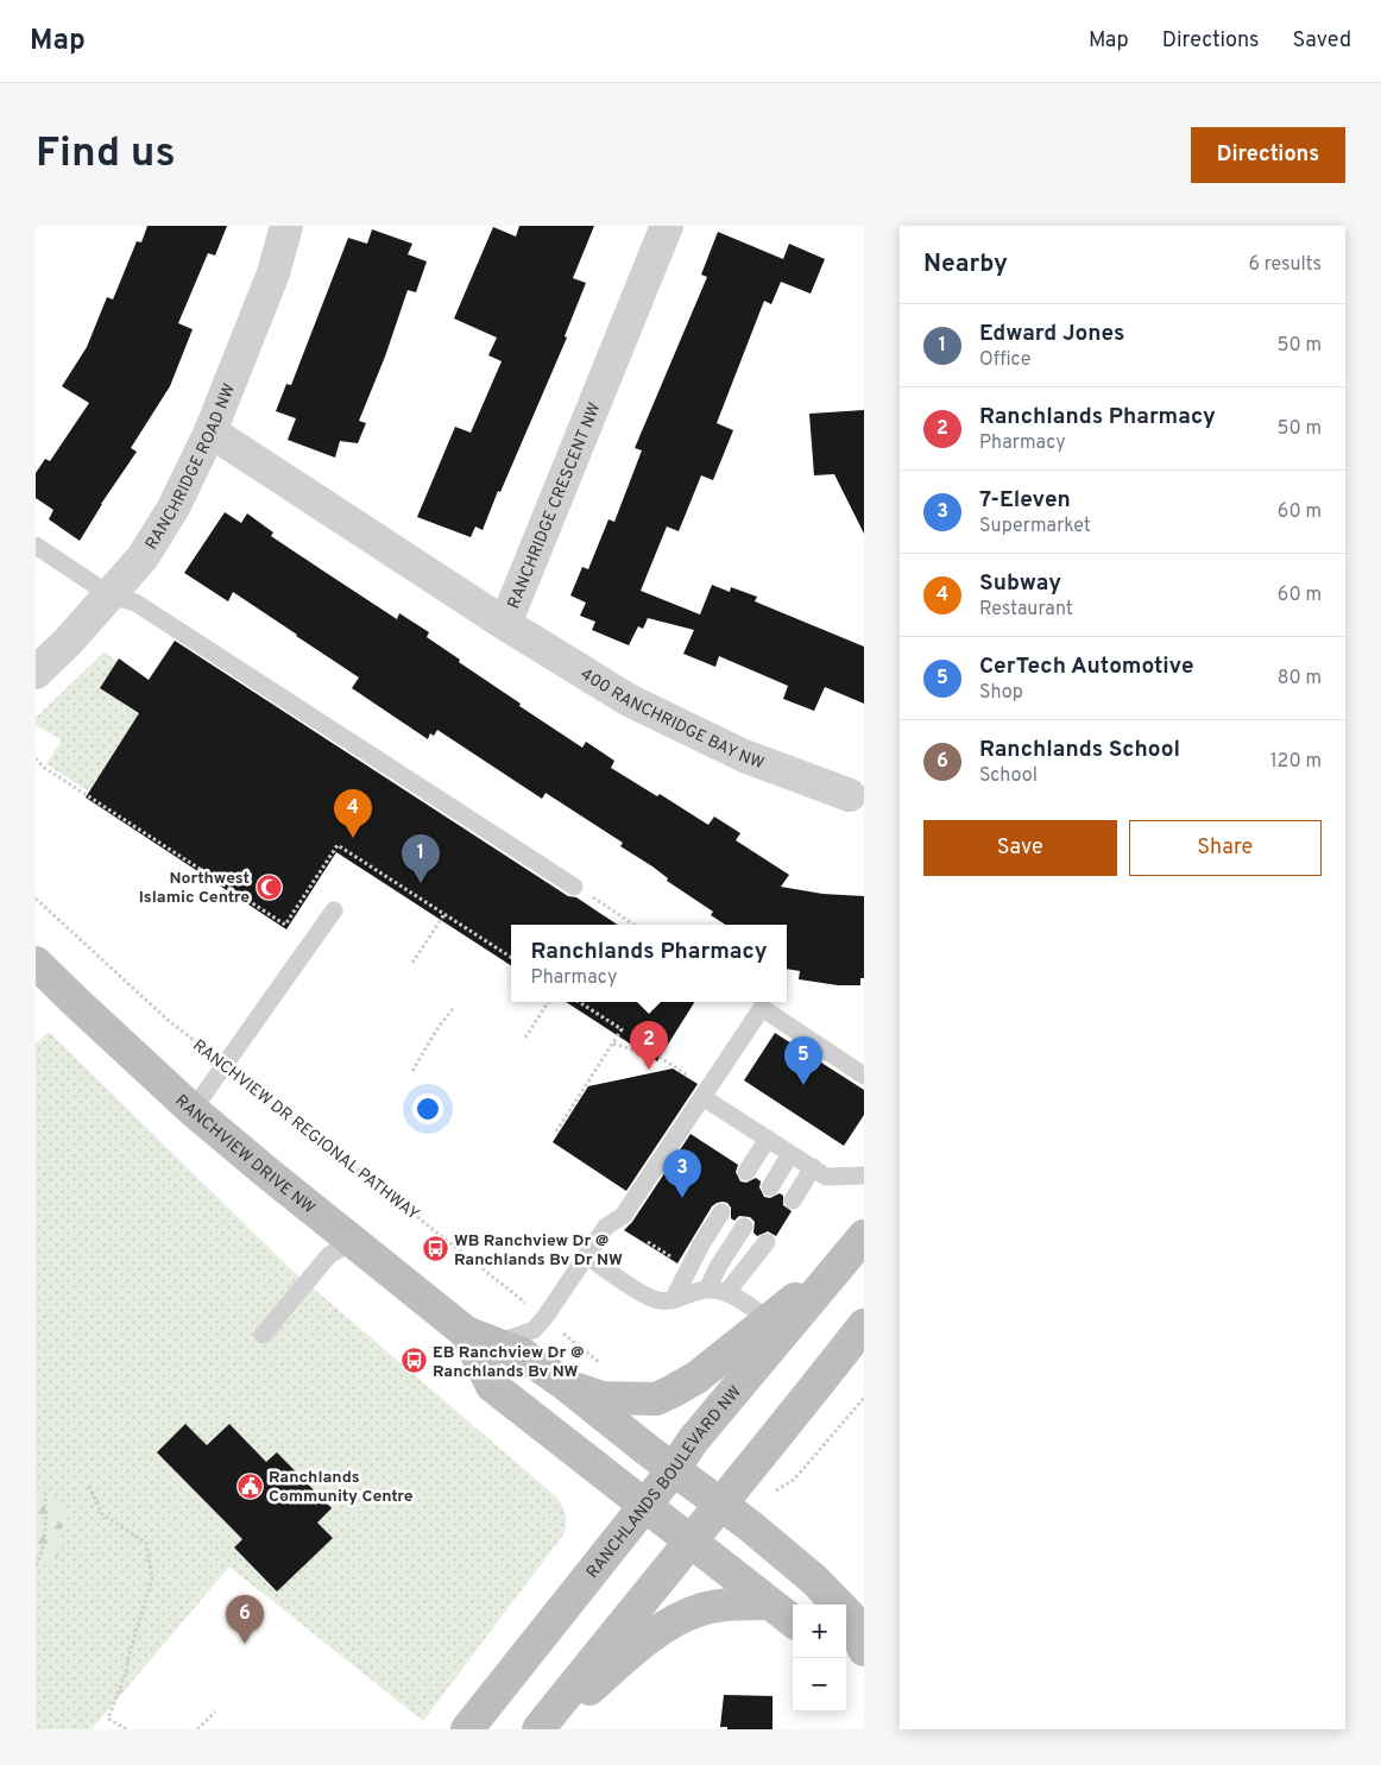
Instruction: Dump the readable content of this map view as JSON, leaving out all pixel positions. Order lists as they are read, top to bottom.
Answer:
{
  "streets": {
    "street": [
      "RANCHRIDGE ROAD NW",
      "RANCHRIDGE CRESCENT NW",
      "400 RANCHRIDGE BAY NW",
      "RANCHVIEW DRIVE NW",
      "RANCHLANDS BOULEVARD NW"
    ],
    "path": ["RANCHVIEW DR REGIONAL PATHWAY"]
  },
  "crossings": [
    ["RANCHRIDGE ROAD NW", "RANCHRIDGE CRESCENT NW"],
    ["RANCHRIDGE CRESCENT NW", "400 RANCHRIDGE BAY NW"],
    ["RANCHVIEW DRIVE NW", "RANCHLANDS BOULEVARD NW"]
  ],
  "places": {
    "mosque": ["Northwest Islamic Centre"],
    "bus stop": ["WB Ranchview Dr @ Ranchlands Bv Dr NW", "EB Ranchview Dr @ Ranchlands Bv NW"],
    "public building": ["Ranchlands Community Centre"]
  },
  "page": {
    "header": "Map",
    "nav": ["Map", "Directions", "Saved"],
    "buttons": [
      "Directions",
      ["Save", "Share"]
    ],
    "title": "Find us",
    "heading": ["Nearby", "6 results"],
    "list": [
      {
        "mark": "1",
        "name": "Edward Jones",
        "note": "Office",
        "value": "50 m"
      },
      {
        "mark": "2",
        "name": "Ranchlands Pharmacy",
        "note": "Pharmacy",
        "value": "50 m"
      },
      {
        "mark": "3",
        "name": "7-Eleven",
        "note": "Supermarket",
        "value": "60 m"
      },
      {
        "mark": "4",
        "name": "Subway",
        "note": "Restaurant",
        "value": "60 m"
      },
      {
        "mark": "5",
        "name": "CerTech Automotive",
        "note": "Shop",
        "value": "80 m"
      },
      {
        "mark": "6",
        "name": "Ranchlands School",
        "note": "School",
        "value": "120 m"
      }
    ],
    "pins": [
      "4",
      "1",
      "2",
      "5",
      "3",
      "6"
    ],
    "popup": ["Ranchlands Pharmacy", "Pharmacy"],
    "map_buttons": ["+", "−"]
  }
}
